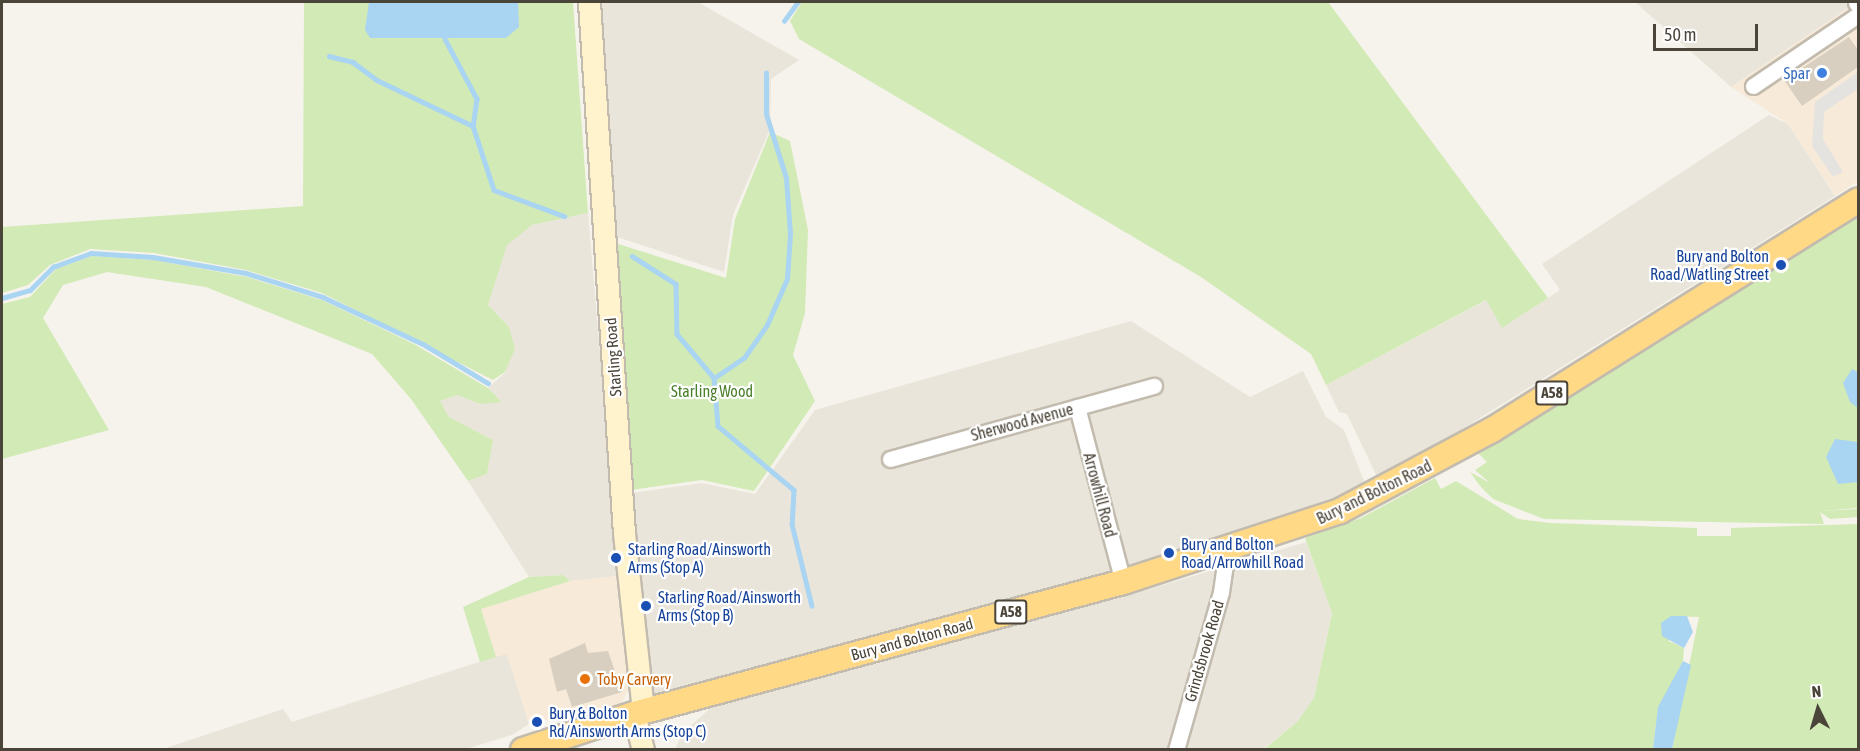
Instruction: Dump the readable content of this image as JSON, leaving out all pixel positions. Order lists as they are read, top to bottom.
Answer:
{
  "streets": {
    "highway": ["A58", "Bury and Bolton Road"],
    "main road": ["Starling Road"],
    "street": ["Sherwood Avenue", "Arrowhill Road", "Grindsbrook Road"]
  },
  "crossings": [
    ["Starling Road", "Bury and Bolton Road"],
    ["Sherwood Avenue", "Arrowhill Road"],
    ["Bury and Bolton Road", "Arrowhill Road"],
    ["Bury and Bolton Road", "Grindsbrook Road"]
  ],
  "parks": ["Starling Wood"],
  "places": [
    "Spar",
    "Bury and Bolton Road/Watling Street",
    "Bury and Bolton Road/Arrowhill Road",
    "Starling Road/Ainsworth Arms (Stop A)",
    "Starling Road/Ainsworth Arms (Stop B)",
    "Toby Carvery",
    "Bury & Bolton Rd/Ainsworth Arms (Stop C)"
  ],
  "scale_bar": "50 m",
  "north": "top"
}
